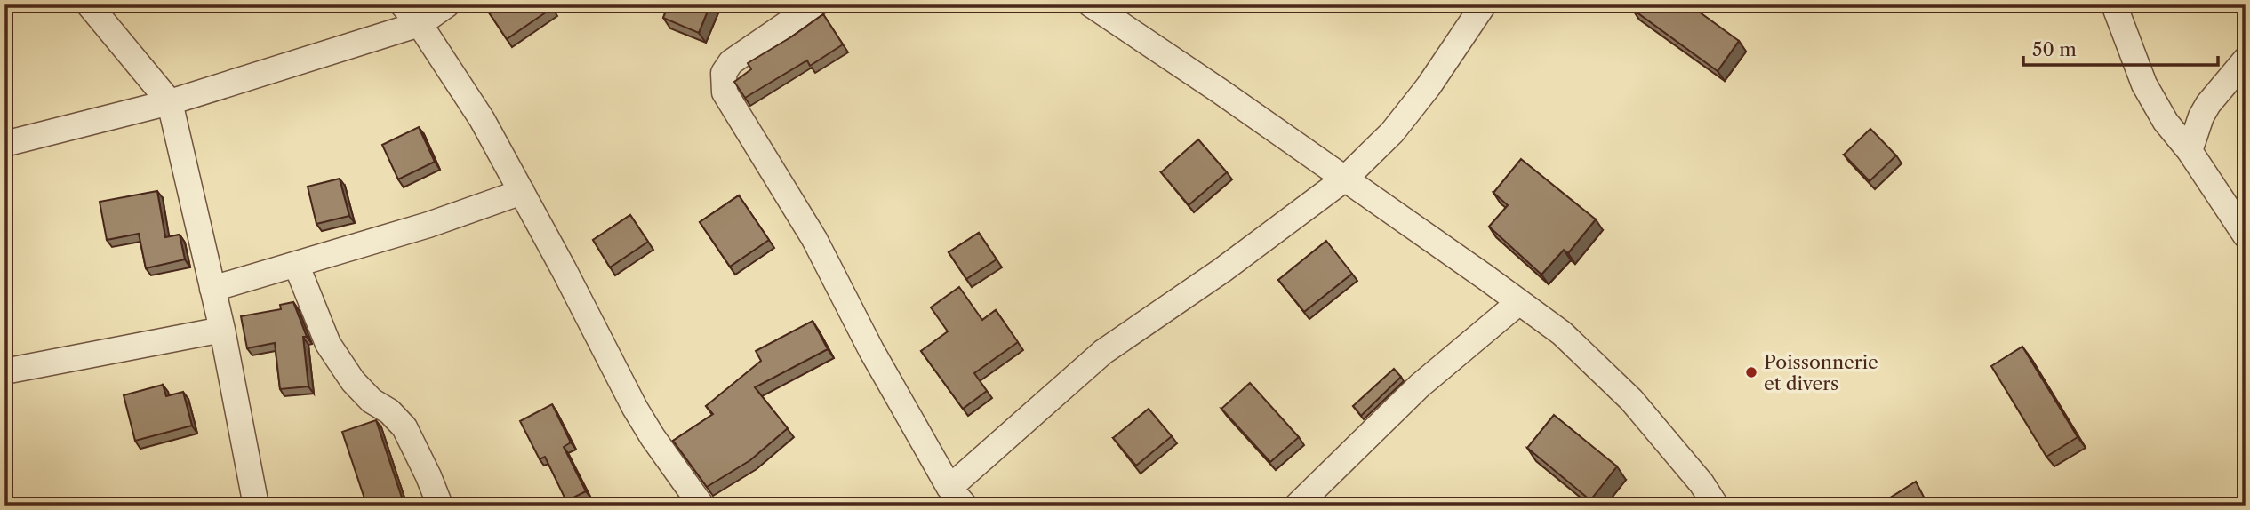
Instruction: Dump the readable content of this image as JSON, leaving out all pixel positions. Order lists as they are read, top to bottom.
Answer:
{
  "places": ["Poissonnerie et divers"],
  "scale_bar": "50 m"
}
